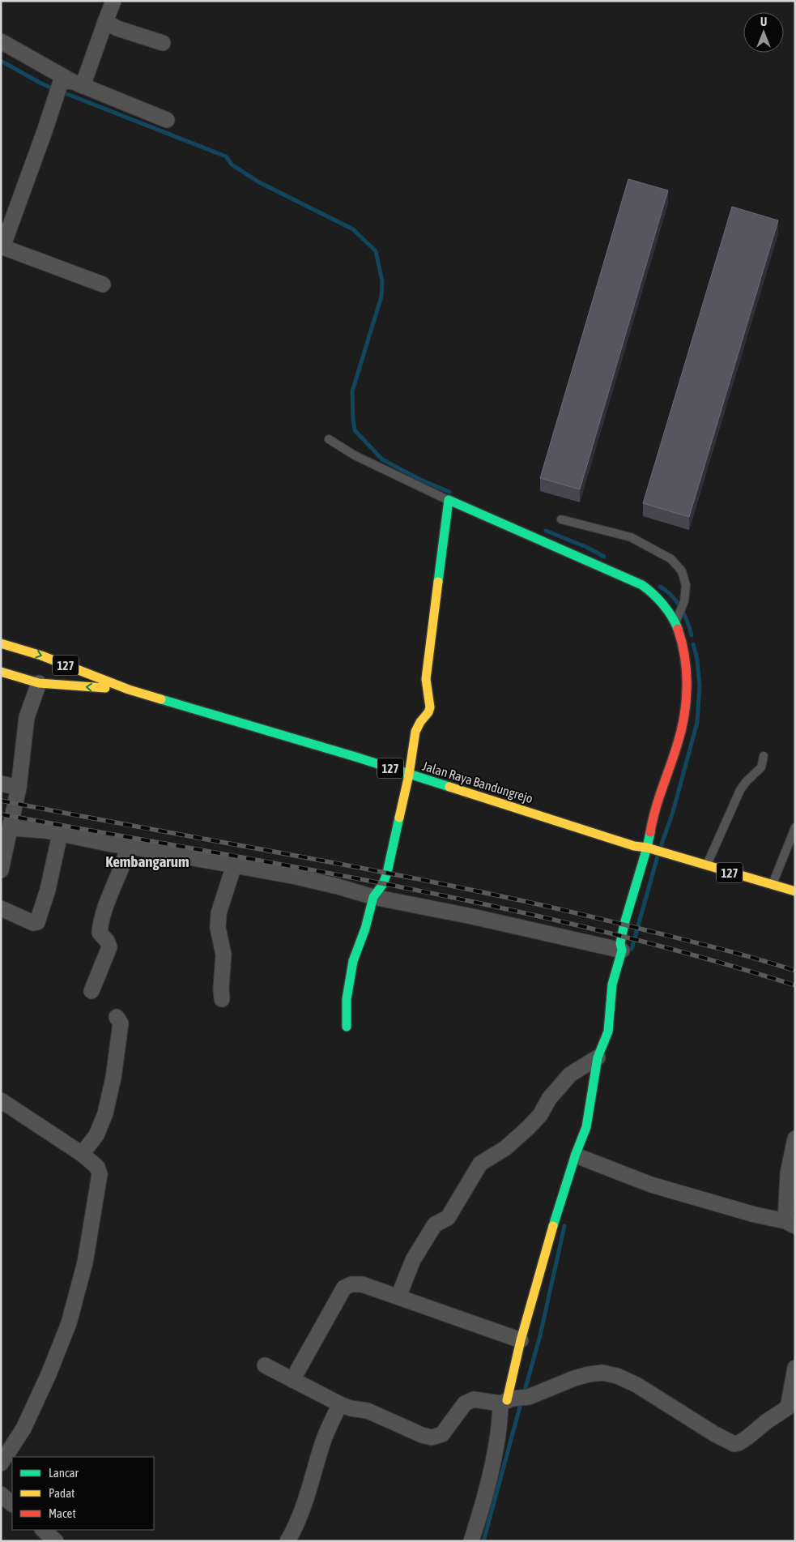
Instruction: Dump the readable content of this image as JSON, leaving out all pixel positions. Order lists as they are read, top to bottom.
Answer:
{
  "streets": {
    "street": ["127", "Jalan Raya Bandungrejo"]
  },
  "districts": ["Kembangarum"],
  "legend": ["Lancar", "Padat", "Macet"],
  "north": "top"
}
